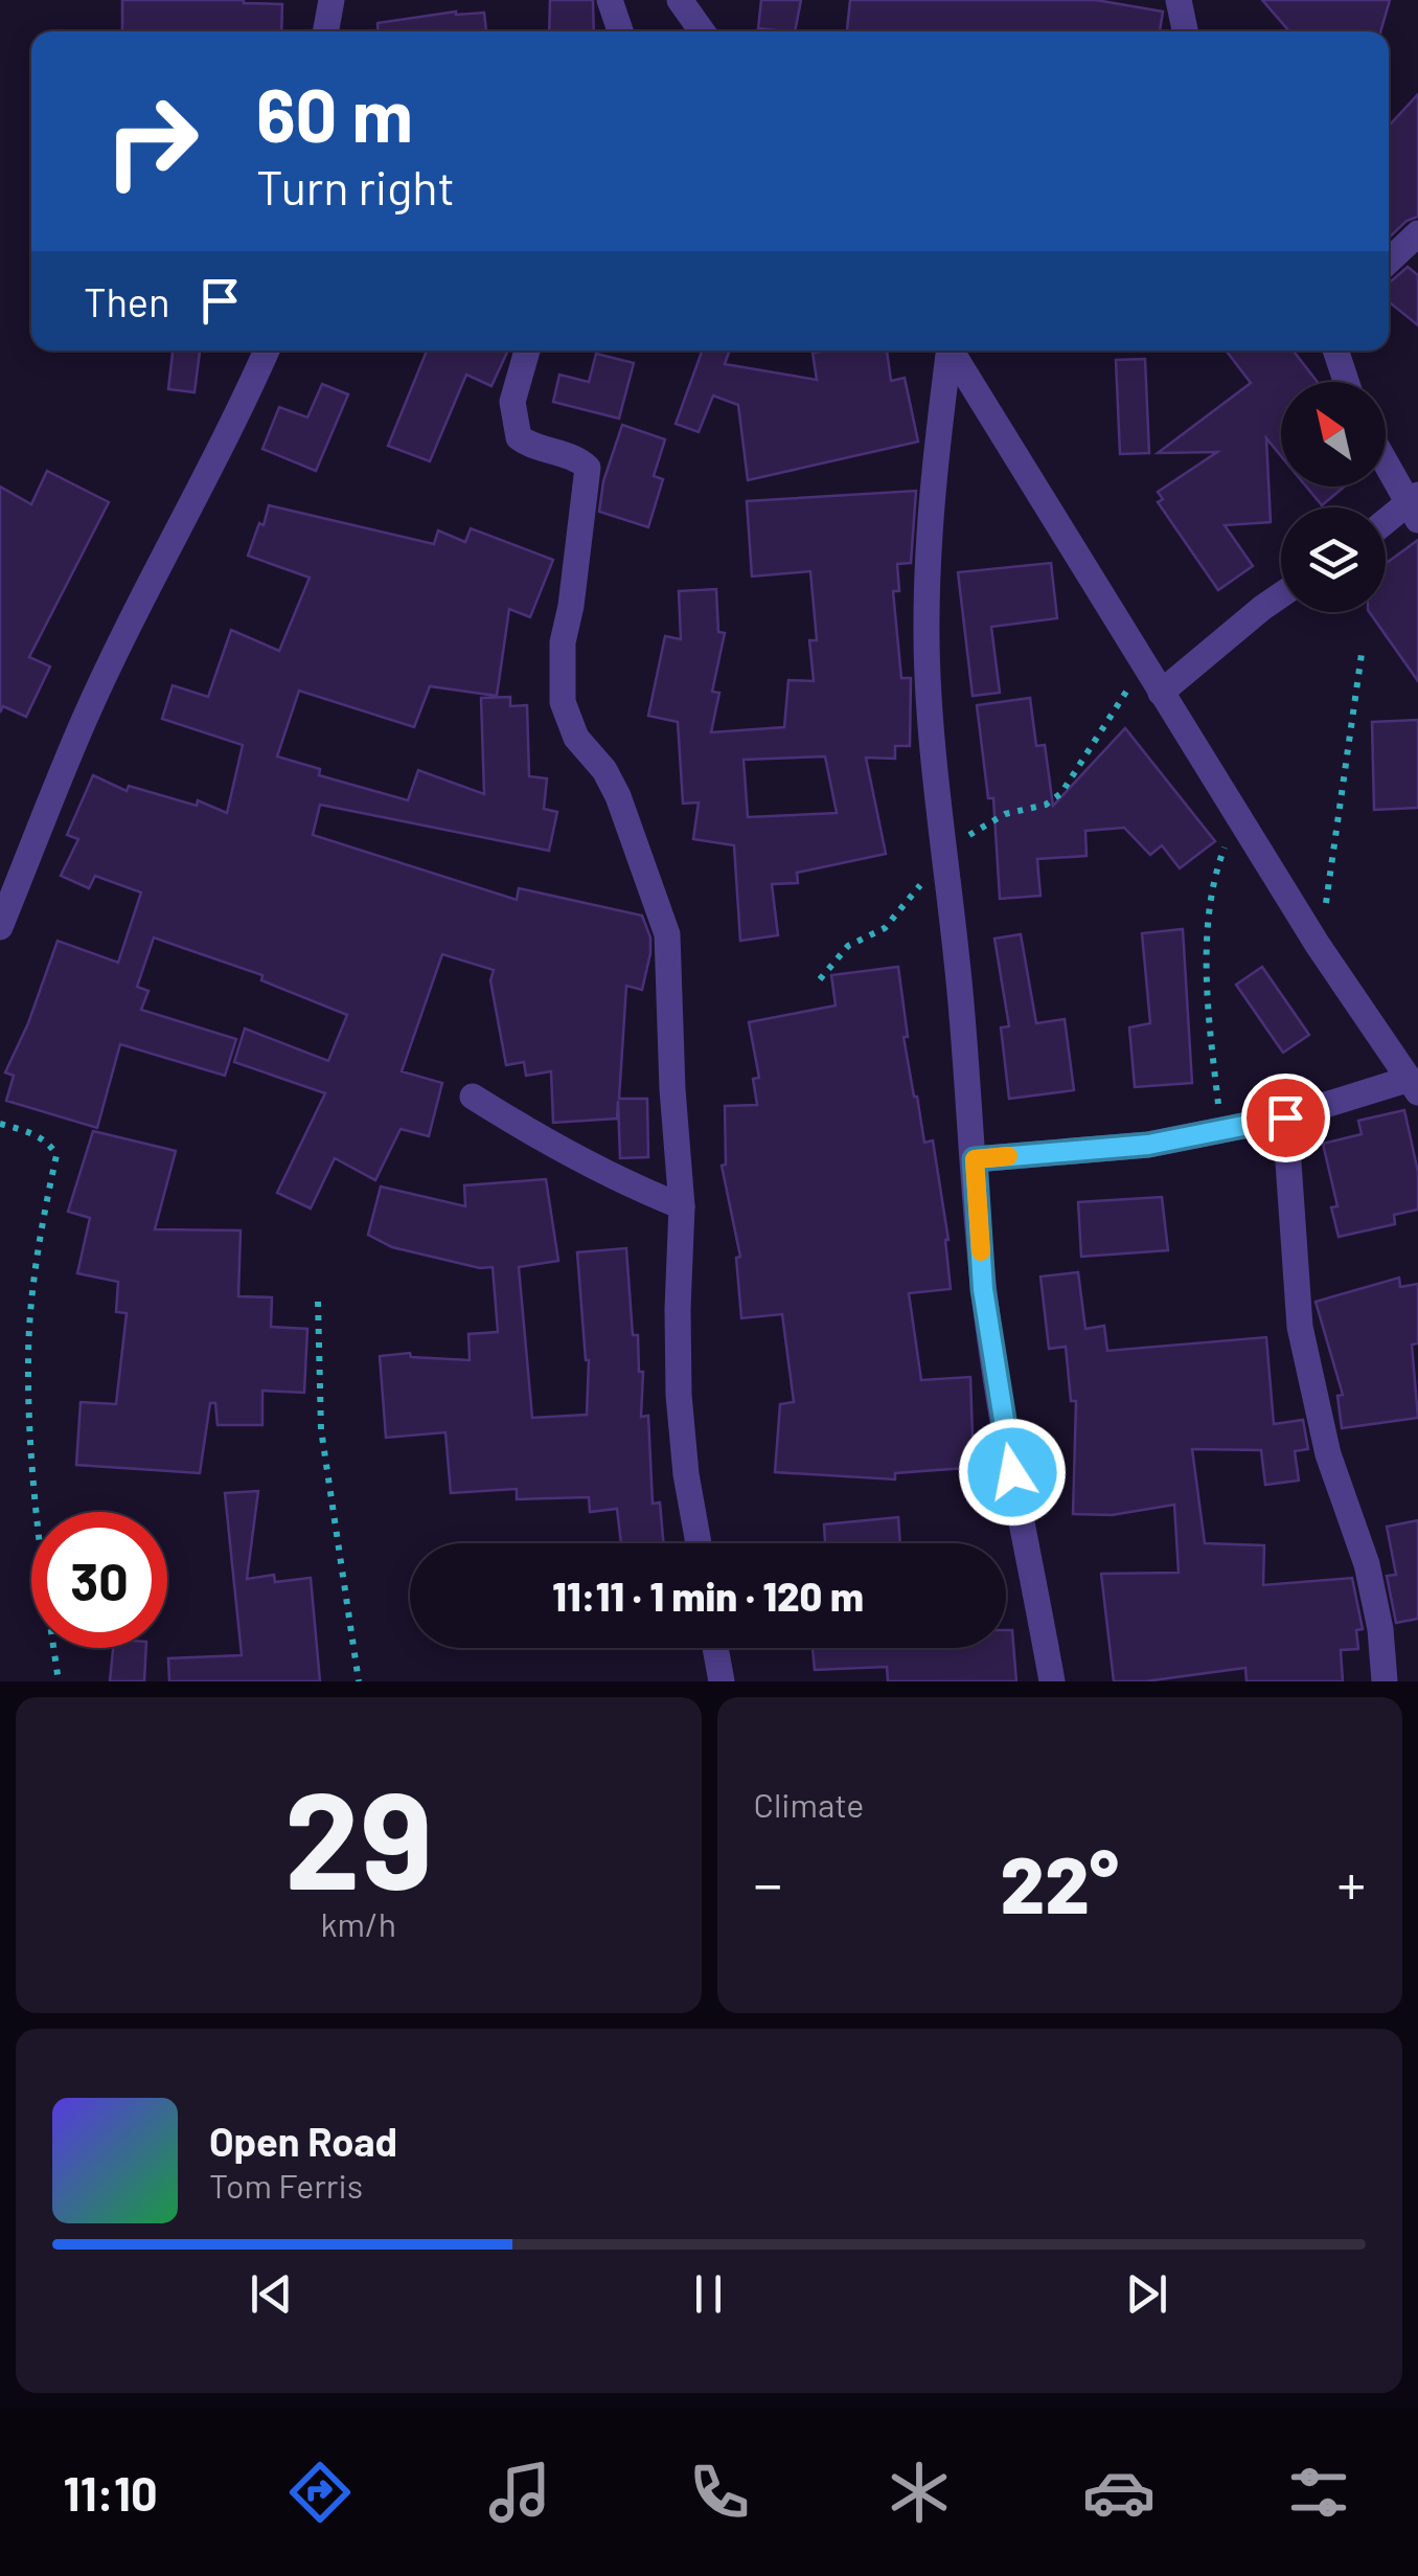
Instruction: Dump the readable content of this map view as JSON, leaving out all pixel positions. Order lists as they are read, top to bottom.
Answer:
{
  "north": "top left",
  "page": {
    "turn": ["60 m", "Turn right"],
    "then": "Then",
    "limit": "30",
    "trip": "11:11 · 1 min · 120 m",
    "tile": [
      ["29", "km/h"],
      "Climate"
    ],
    "heat": ["−", "22°", "+"],
    "song": ["Open Road", "Tom Ferris"],
    "tabs": "11:10"
  }
}
